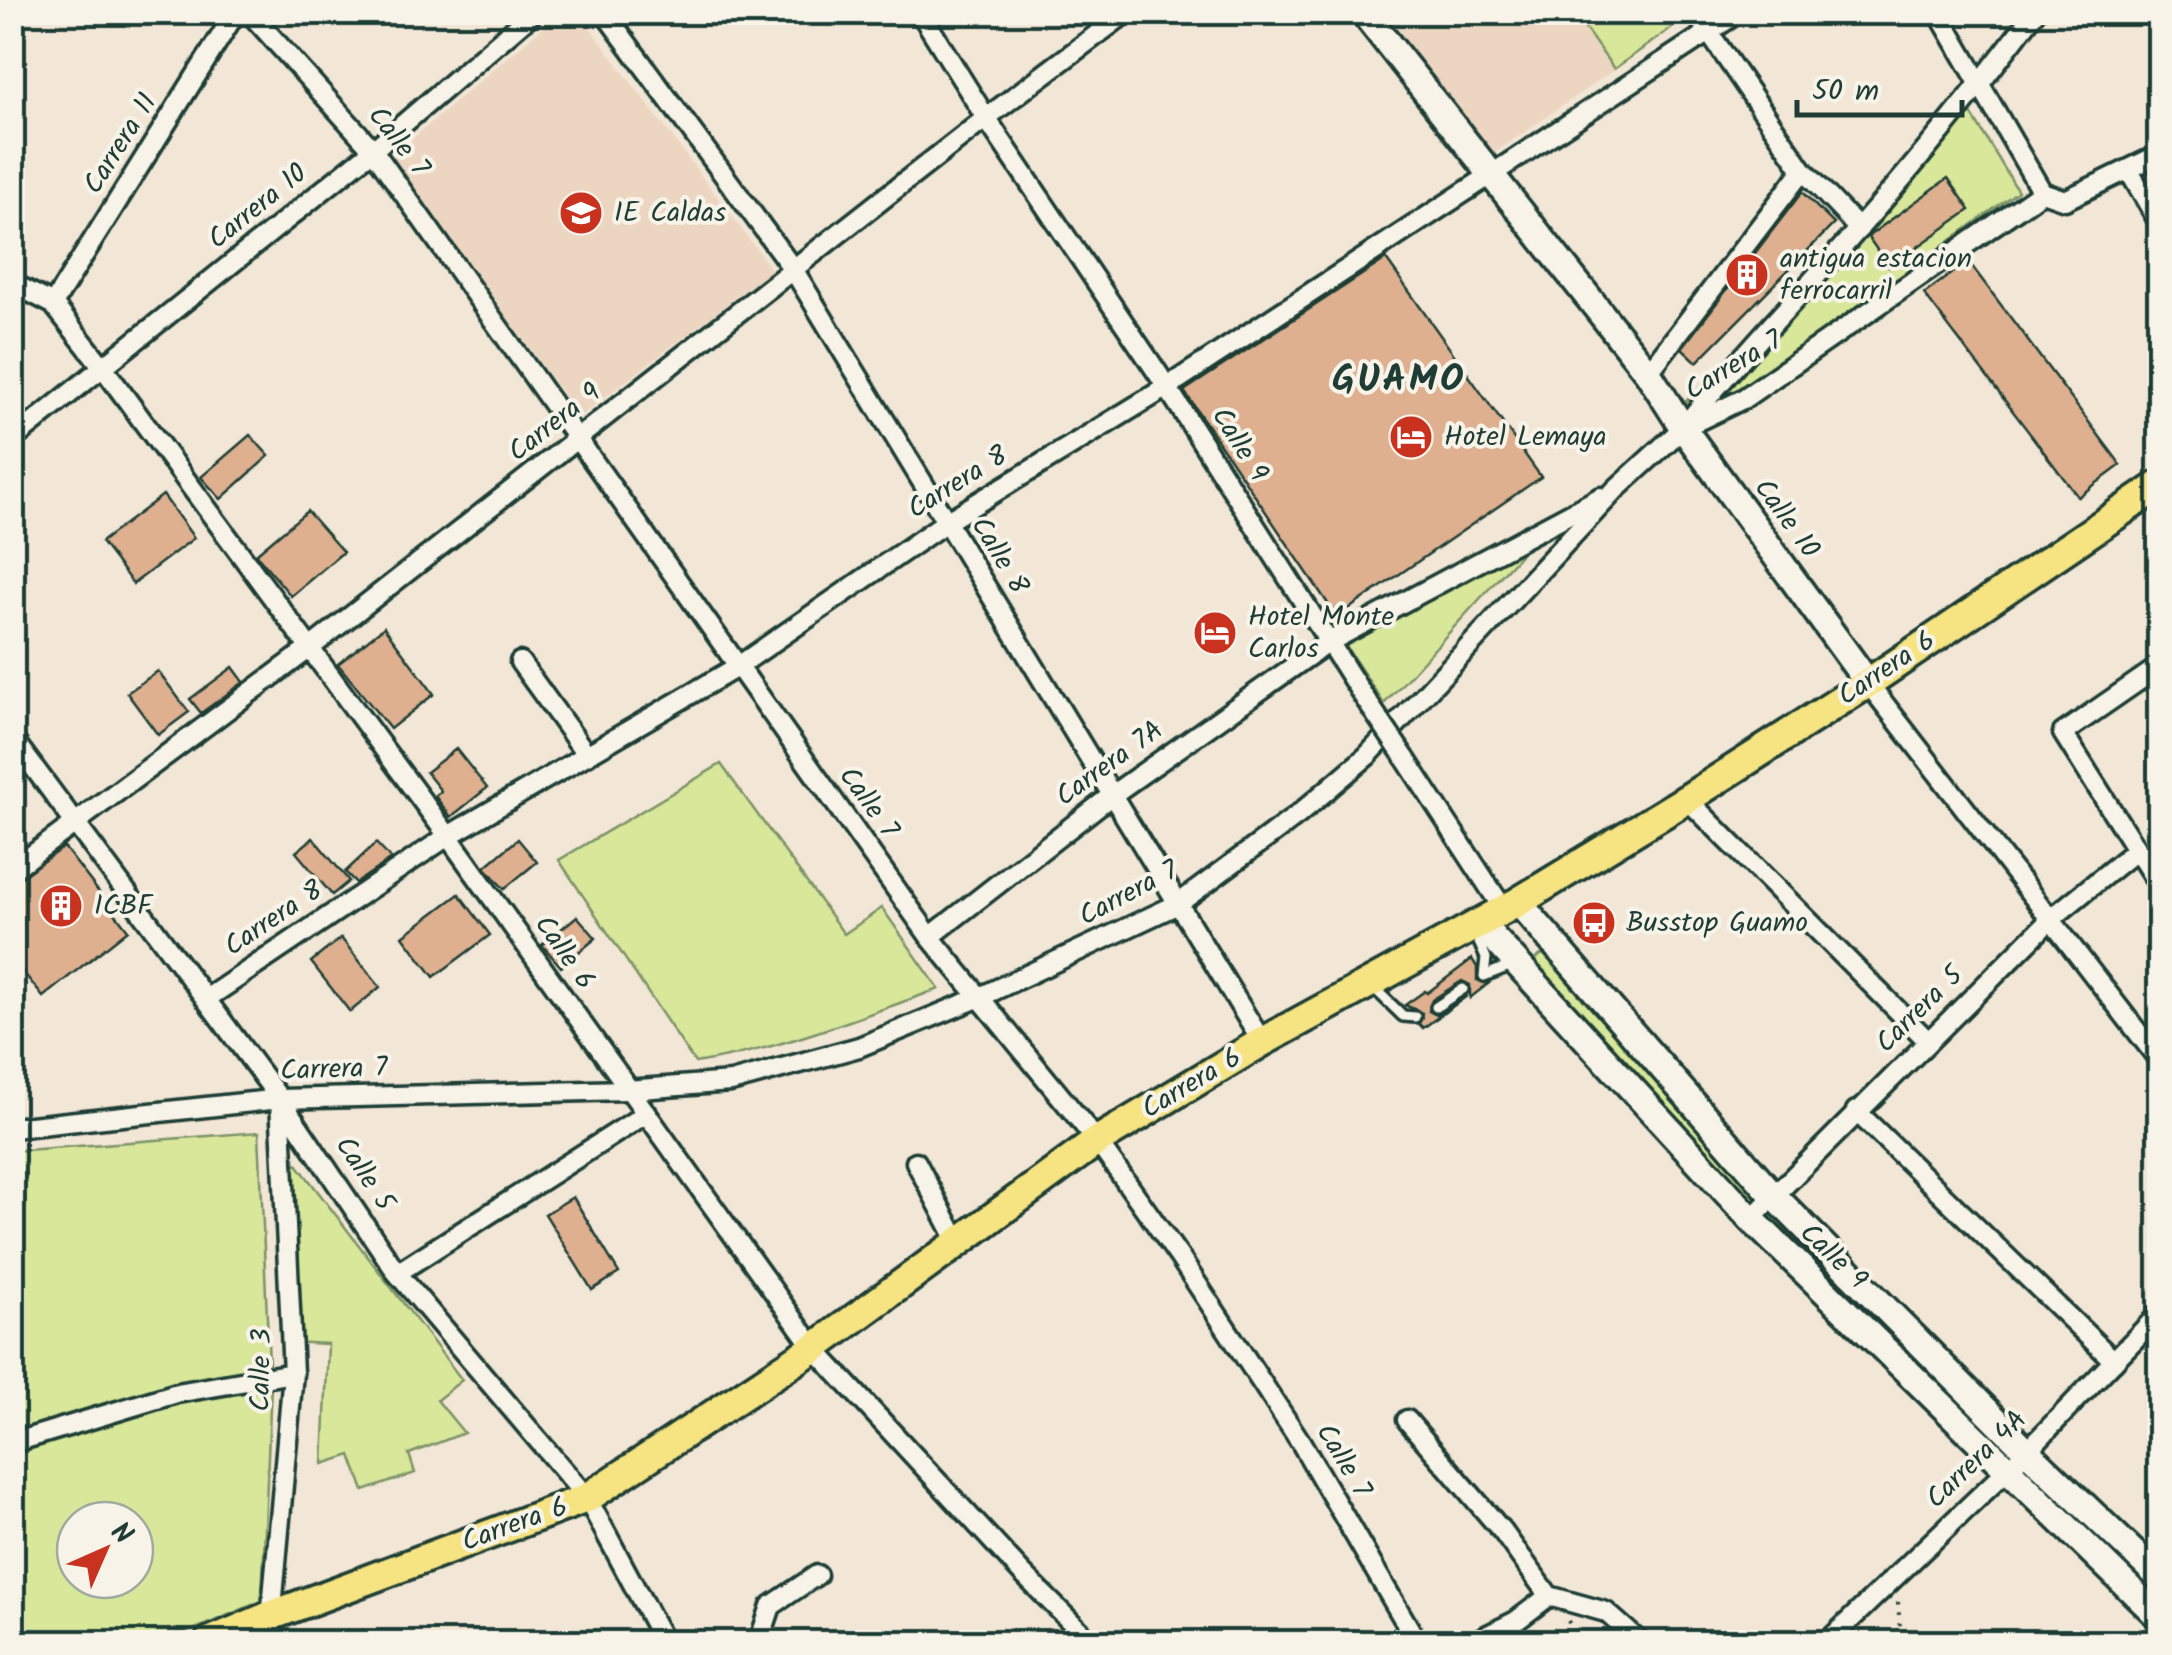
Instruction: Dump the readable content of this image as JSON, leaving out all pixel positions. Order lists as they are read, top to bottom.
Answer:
{
  "streets": {
    "main road": ["Carrera 6"],
    "street": [
      "Calle 7",
      "Carrera 11",
      "Carrera 10",
      "Carrera 7",
      "Carrera 9",
      "Calle 9",
      "Carrera 8",
      "Calle 10",
      "Calle 8",
      "Carrera 7A",
      "Calle 6",
      "Carrera 5",
      "Calle 5",
      "Calle 3",
      "Carrera 4A"
    ]
  },
  "crossings": [
    ["Calle 7", "Carrera 10"],
    ["Calle 7", "Carrera 7"],
    ["Calle 7", "Carrera 9"],
    ["Calle 7", "Carrera 8"],
    ["Calle 7", "Carrera 6"],
    ["Calle 7", "Carrera 7A"],
    ["Carrera 11", "Calle 6"],
    ["Carrera 10", "Calle 6"],
    ["Carrera 7", "Calle 10"],
    ["Carrera 7", "Calle 8"],
    ["Carrera 7", "Carrera 7A"],
    ["Carrera 7", "Calle 6"],
    ["Carrera 7", "Calle 5"],
    ["Carrera 7", "Calle 3"],
    ["Carrera 9", "Calle 9"],
    ["Carrera 9", "Calle 8"],
    ["Carrera 9", "Calle 6"],
    ["Carrera 9", "Calle 5"],
    ["Calle 9", "Carrera 8"],
    ["Calle 9", "Carrera 6"],
    ["Calle 9", "Carrera 7A"],
    ["Calle 9", "Carrera 5"],
    ["Calle 9", "Carrera 4A"],
    ["Carrera 8", "Calle 10"],
    ["Carrera 8", "Calle 8"],
    ["Carrera 8", "Calle 6"],
    ["Carrera 8", "Calle 5"],
    ["Calle 10", "Carrera 6"],
    ["Calle 10", "Carrera 5"],
    ["Calle 8", "Carrera 6"],
    ["Calle 8", "Carrera 7A"],
    ["Carrera 6", "Calle 6"],
    ["Carrera 6", "Calle 5"],
    ["Carrera 6", "Calle 3"],
    ["Calle 5", "Calle 3"]
  ],
  "districts": ["GUAMO"],
  "places": {
    "school or university": ["IE Caldas"],
    "building": ["antigua estacion ferrocarril", "ICBF"],
    "hotel": ["Hotel Lemaya", "Hotel Monte Carlos"],
    "bus stop": ["Busstop Guamo"]
  },
  "scale_bar": "50 m",
  "north": "top right"
}
